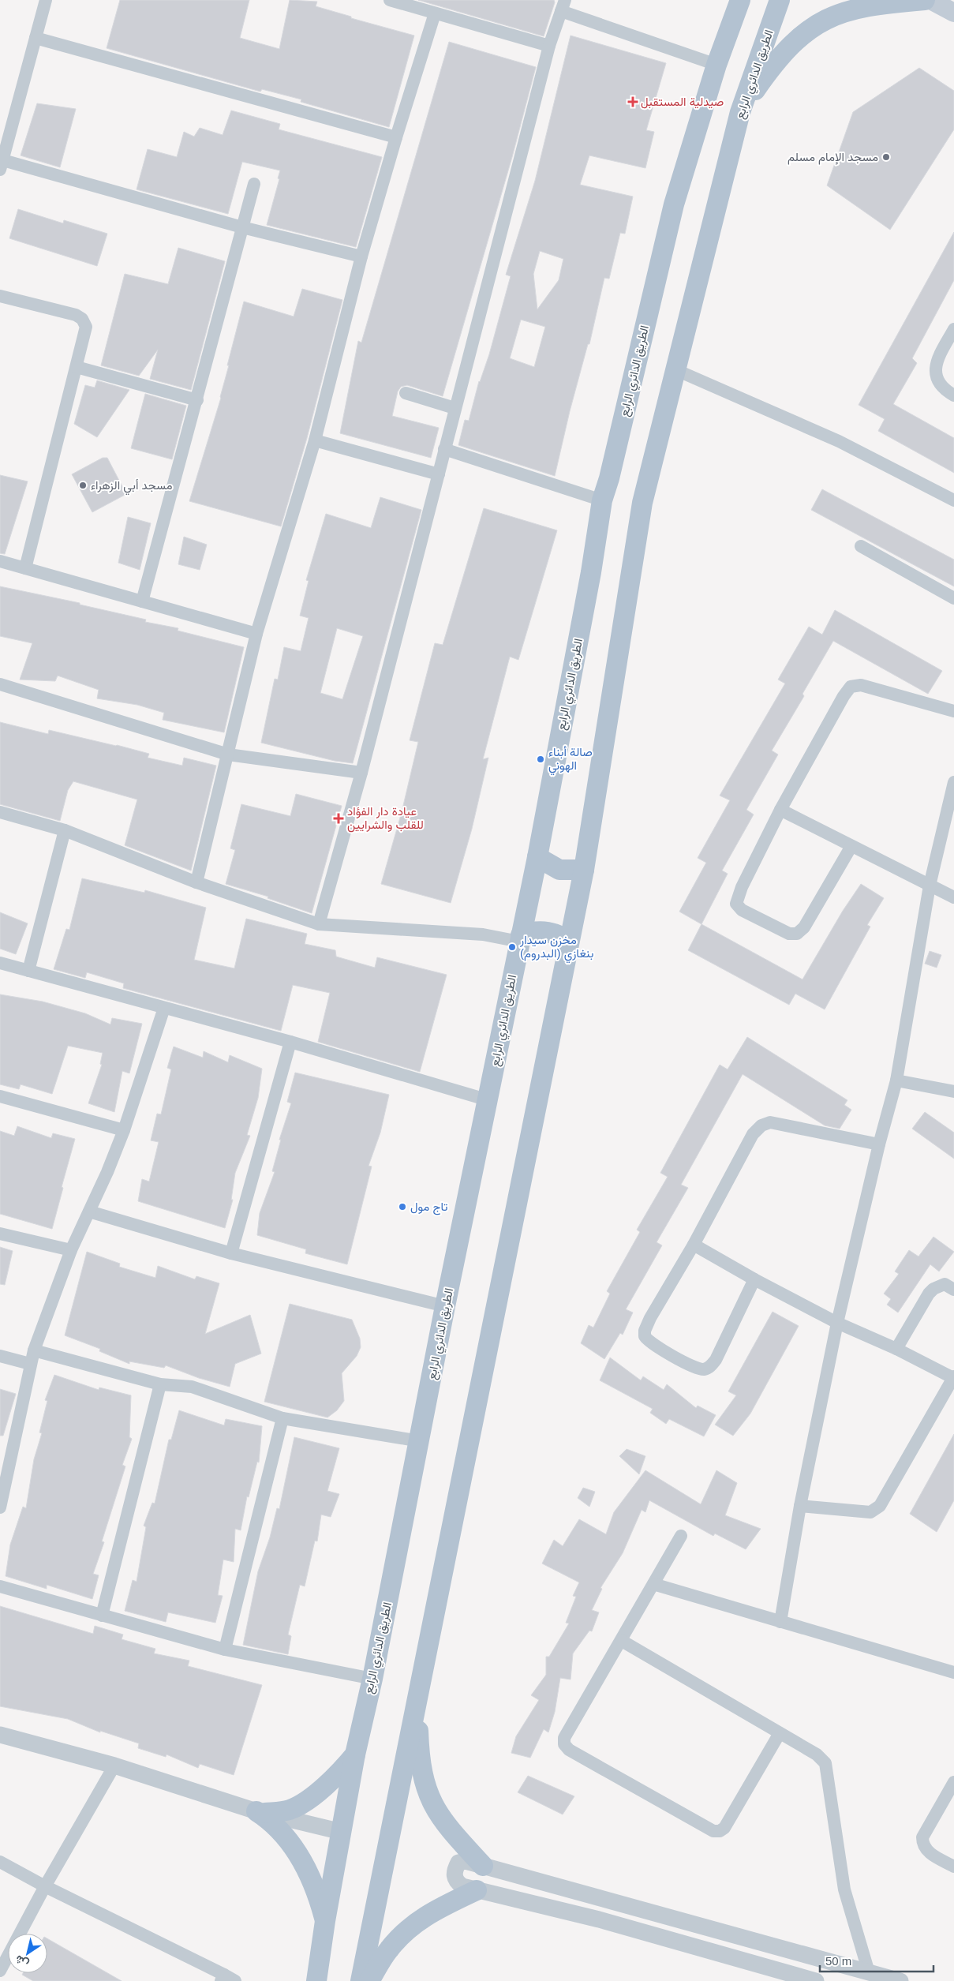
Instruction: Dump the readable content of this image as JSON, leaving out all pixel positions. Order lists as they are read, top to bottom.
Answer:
{
  "streets": {
    "main road": ["الطريق الدائري الرابع"]
  },
  "places": {
    "health": ["صيدلية المستقبل", "عيادة دار الفؤاد للقلب والشرايين"],
    "other": [
      "مسجد الإمام مسلم",
      "مسجد أبي الزهراء",
      "صالة أبناء الهوني",
      "مخزن سيدار بنغازي (البدروم)",
      "تاج مول"
    ]
  },
  "scale_bar": "50 m",
  "north": "bottom left"
}
